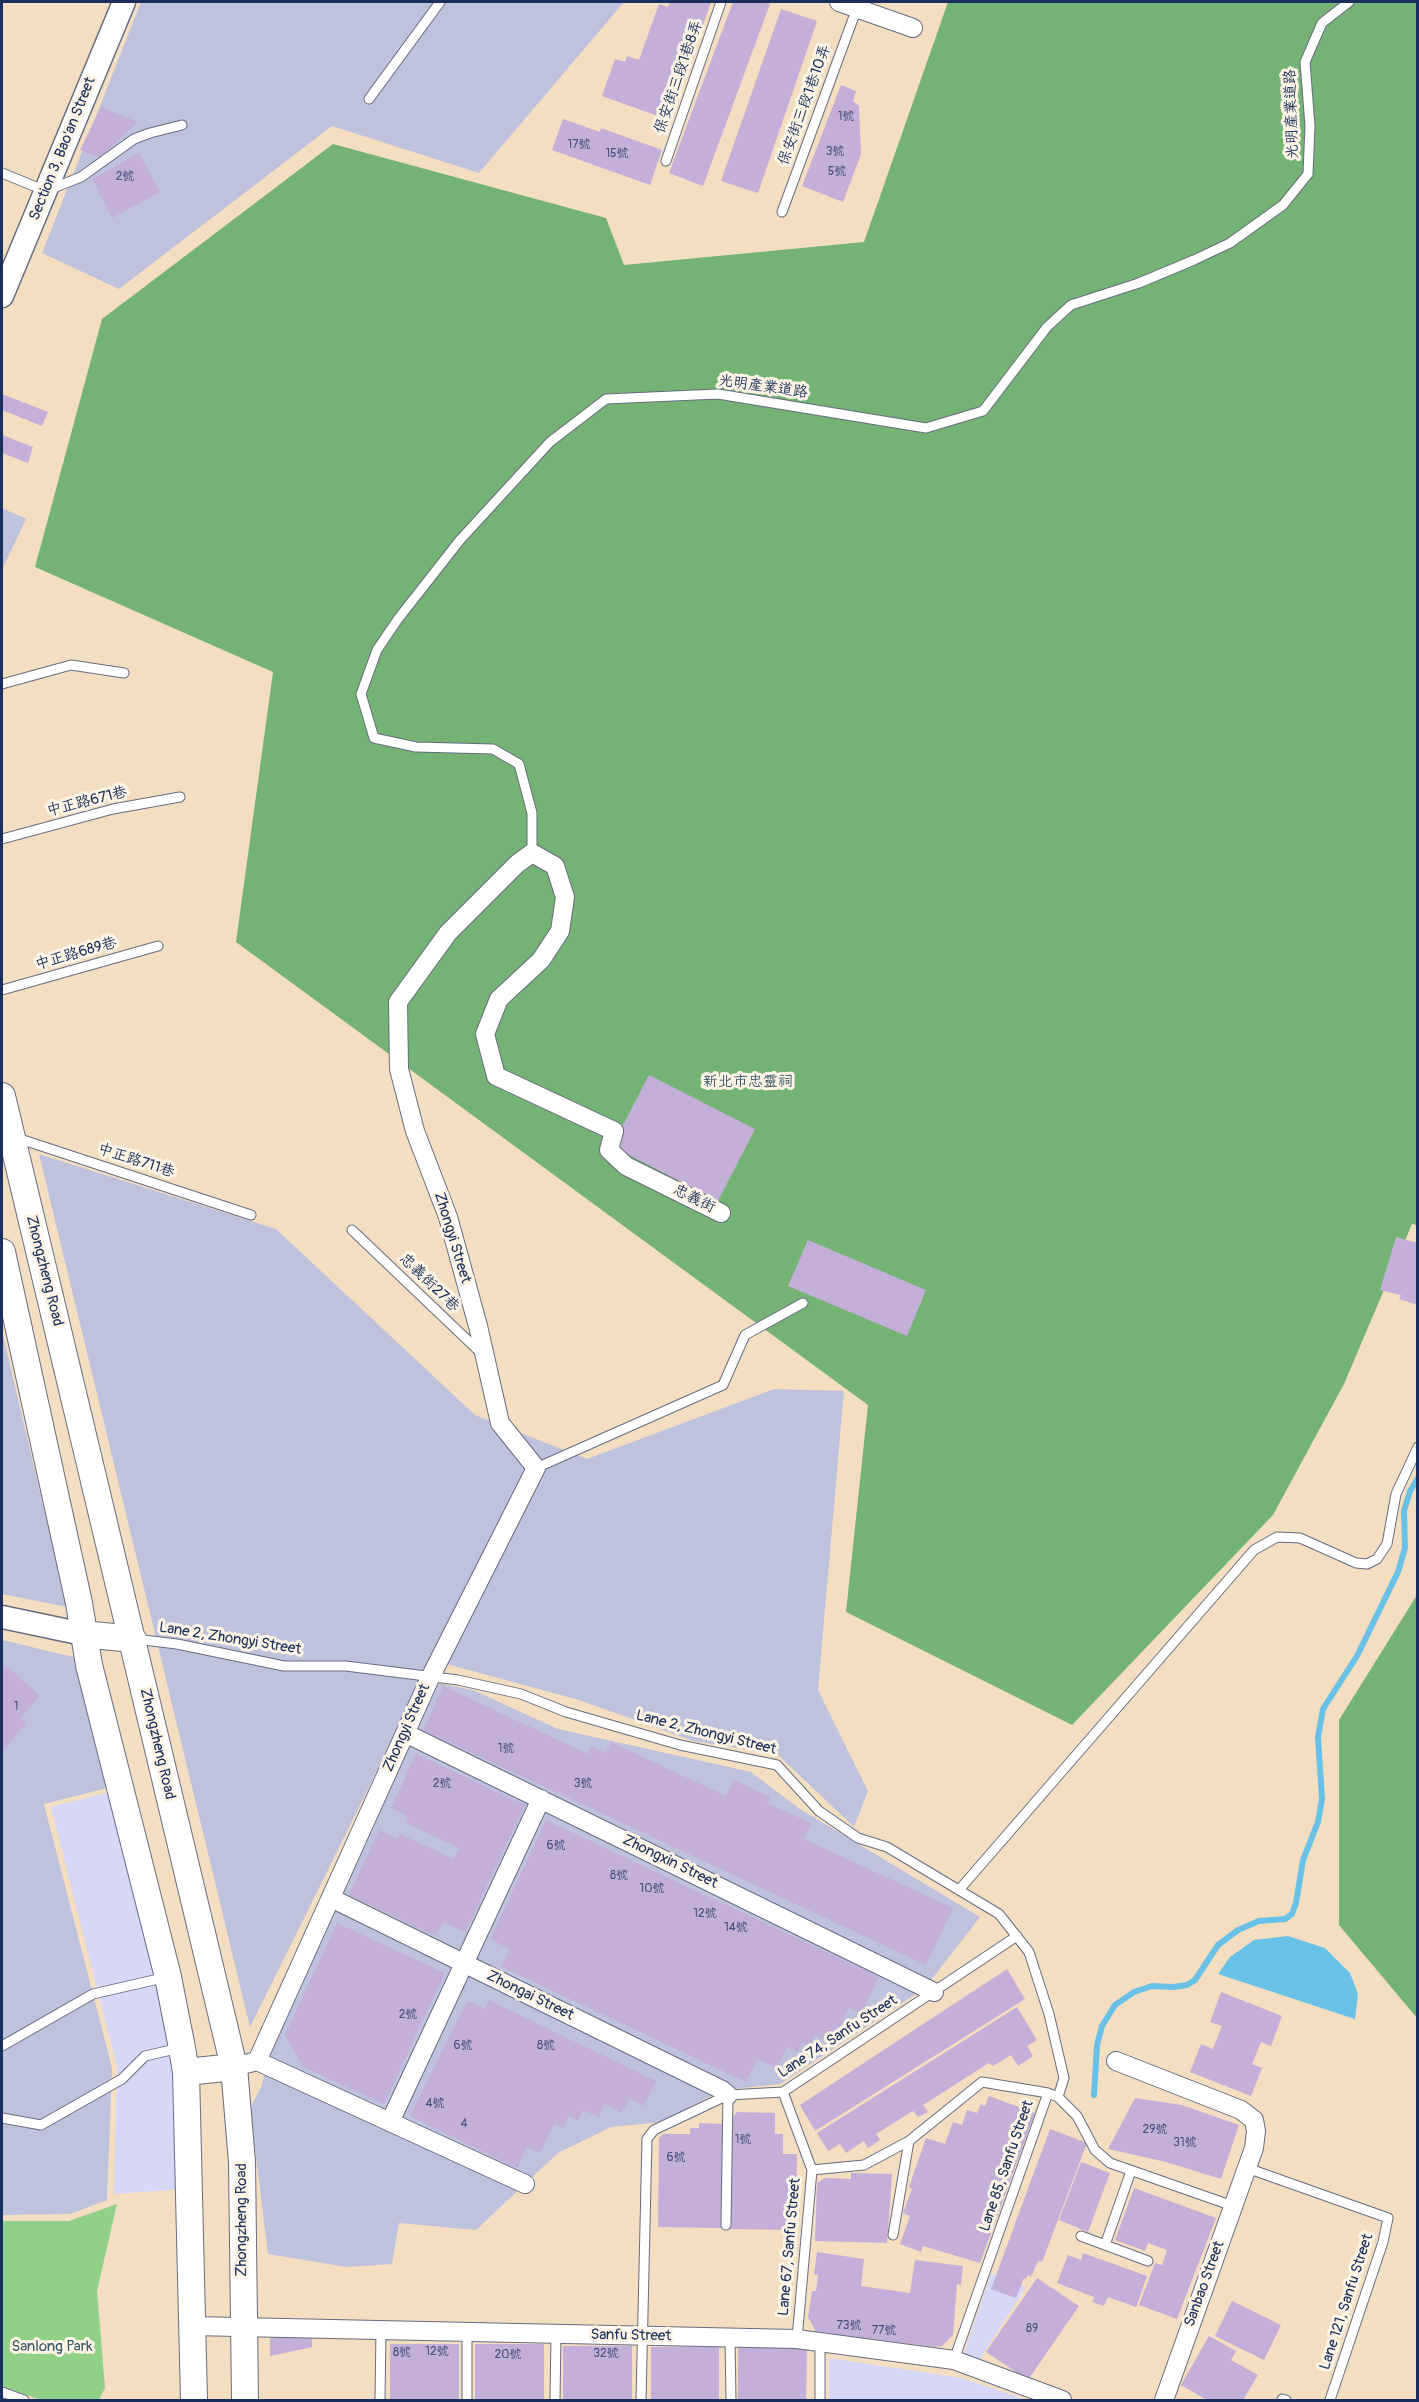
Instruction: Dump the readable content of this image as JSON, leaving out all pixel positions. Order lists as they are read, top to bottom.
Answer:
{
  "streets": {
    "main road": ["Zhongzheng Road"],
    "street": [
      "Section 3, Bao'an Street",
      "Zhongyi Street",
      "Zhongxin Street",
      "Zhongai Street",
      "Sanbao Street",
      "Sanfu Street"
    ],
    "lane": [
      "保安街三段1巷8弄",
      "保安街三段1巷10弄",
      "光明產業道路",
      "中正路671巷",
      "中正路689巷",
      "中正路711巷",
      "忠義街27巷",
      "Lane 2, Zhongyi Street",
      "Lane 74, Sanfu Street",
      "Lane 85, Sanfu Street",
      "Lane 67, Sanfu Street",
      "Lane 121, Sanfu Street"
    ]
  },
  "crossings": [
    ["光明產業道路", "Zhongyi Street"],
    ["中正路711巷", "Zhongzheng Road"],
    ["Zhongyi Street", "Zhongzheng Road"],
    ["Zhongyi Street", "忠義街27巷"],
    ["Zhongyi Street", "Lane 2, Zhongyi Street"],
    ["Zhongyi Street", "Zhongxin Street"],
    ["Zhongyi Street", "Zhongai Street"],
    ["Zhongzheng Road", "Lane 2, Zhongyi Street"],
    ["Zhongzheng Road", "Sanfu Street"],
    ["Lane 2, Zhongyi Street", "Lane 74, Sanfu Street"],
    ["Lane 2, Zhongyi Street", "Lane 85, Sanfu Street"],
    ["Zhongxin Street", "Lane 74, Sanfu Street"],
    ["Zhongai Street", "Lane 74, Sanfu Street"],
    ["Lane 74, Sanfu Street", "Sanfu Street"],
    ["Lane 85, Sanfu Street", "Lane 67, Sanfu Street"],
    ["Lane 85, Sanfu Street", "Sanbao Street"],
    ["Lane 85, Sanfu Street", "Sanfu Street"],
    ["Lane 67, Sanfu Street", "Sanfu Street"],
    ["Sanbao Street", "Lane 121, Sanfu Street"]
  ],
  "parks": ["新北市忠靈祠", "Sanlong Park"],
  "house_numbers": [
    "1號",
    "17號",
    "3號",
    "15號",
    "5號",
    "2號",
    "1",
    "1號",
    "2號",
    "3號",
    "6號",
    "8號",
    "10號",
    "12號",
    "14號",
    "2號",
    "6號",
    "8號",
    "4號",
    "4",
    "29號",
    "1號",
    "31號",
    "6號",
    "73號",
    "89",
    "77號",
    "12號",
    "8號",
    "32號",
    "20號"
  ]
}
